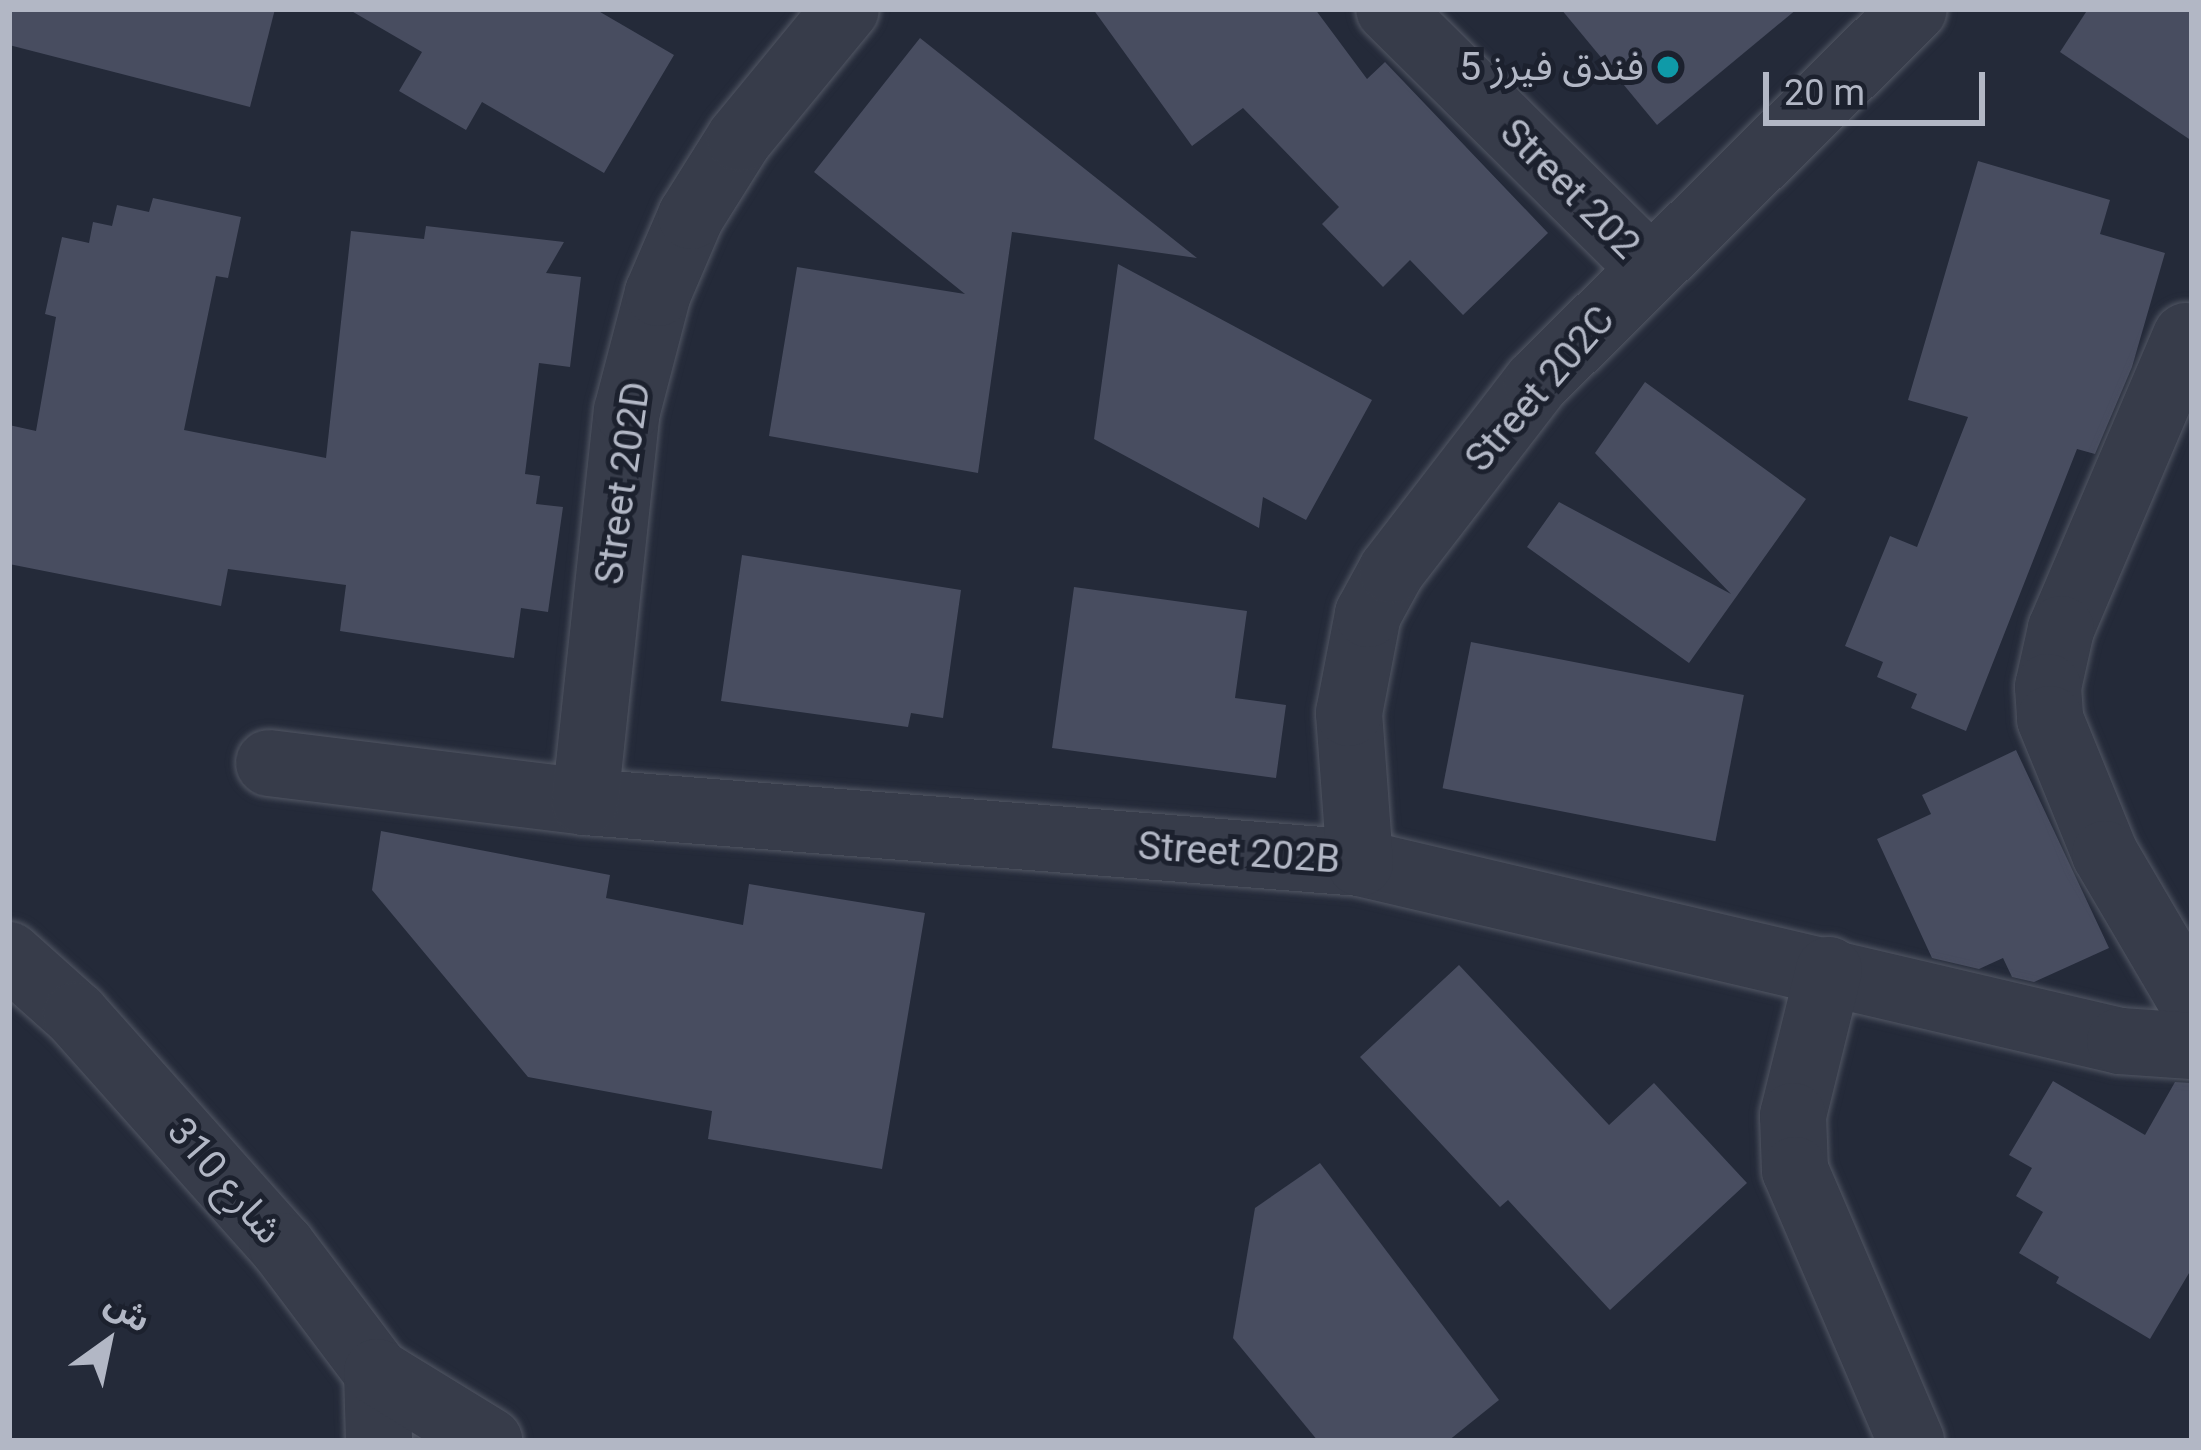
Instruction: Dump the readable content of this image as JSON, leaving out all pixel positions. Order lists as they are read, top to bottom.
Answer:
{
  "streets": {
    "street": [
      "Street 202",
      "Street 202C",
      "Street 202D",
      "Street 202B",
      "شارع 310"
    ]
  },
  "crossings": [
    ["Street 202", "Street 202C"],
    ["Street 202C", "Street 202B"],
    ["Street 202D", "Street 202B"]
  ],
  "places": ["فندق فيرز 5"],
  "scale_bar": "20 m",
  "north": "top right"
}
